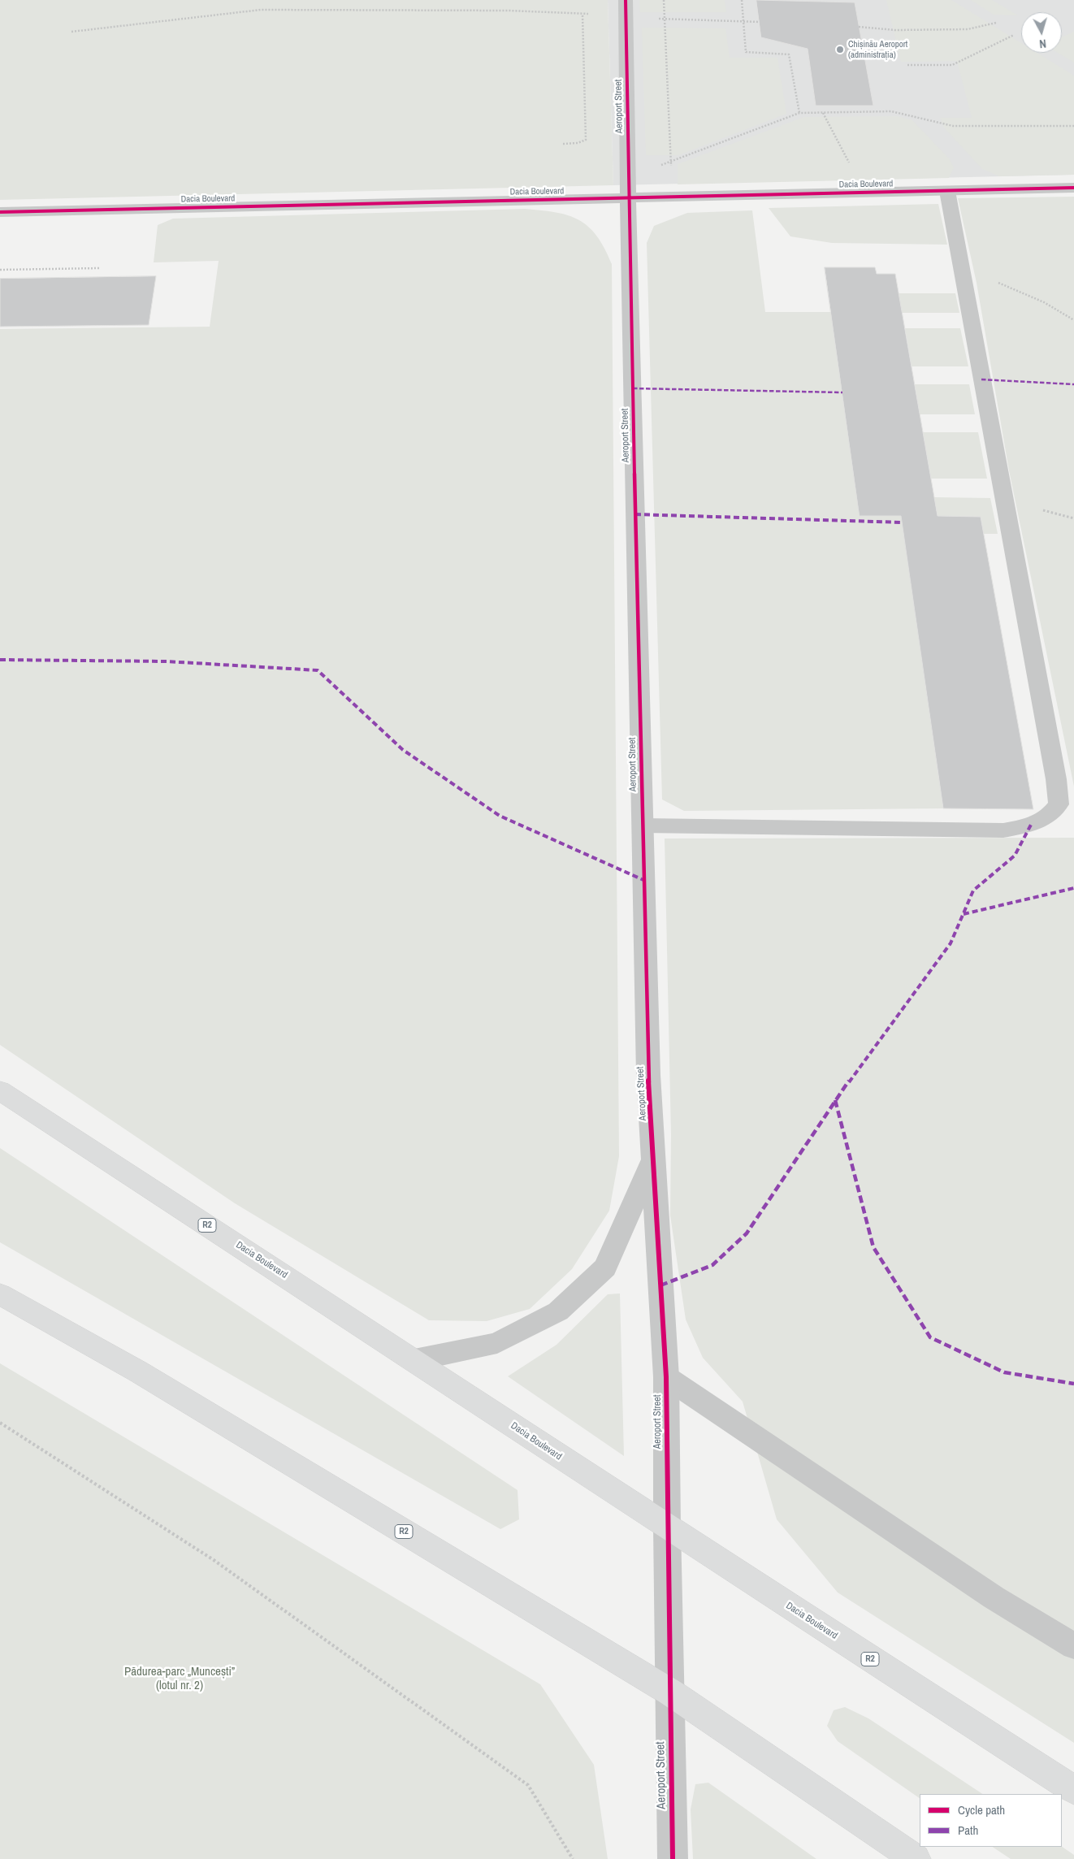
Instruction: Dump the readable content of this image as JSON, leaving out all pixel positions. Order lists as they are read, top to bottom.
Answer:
{
  "streets": {
    "main road": ["Dacia Boulevard", "R2"],
    "street": ["Aeroport Street"]
  },
  "crossings": [
    ["Aeroport Street", "Dacia Boulevard"],
    ["Aeroport Street", "R2"]
  ],
  "parks": ["Pădurea-parc „Muncești” (lotul nr. 2)"],
  "places": ["Chișinău Aeroport (administrația)"],
  "legend": ["Cycle path", "Path"],
  "north": "bottom"
}
